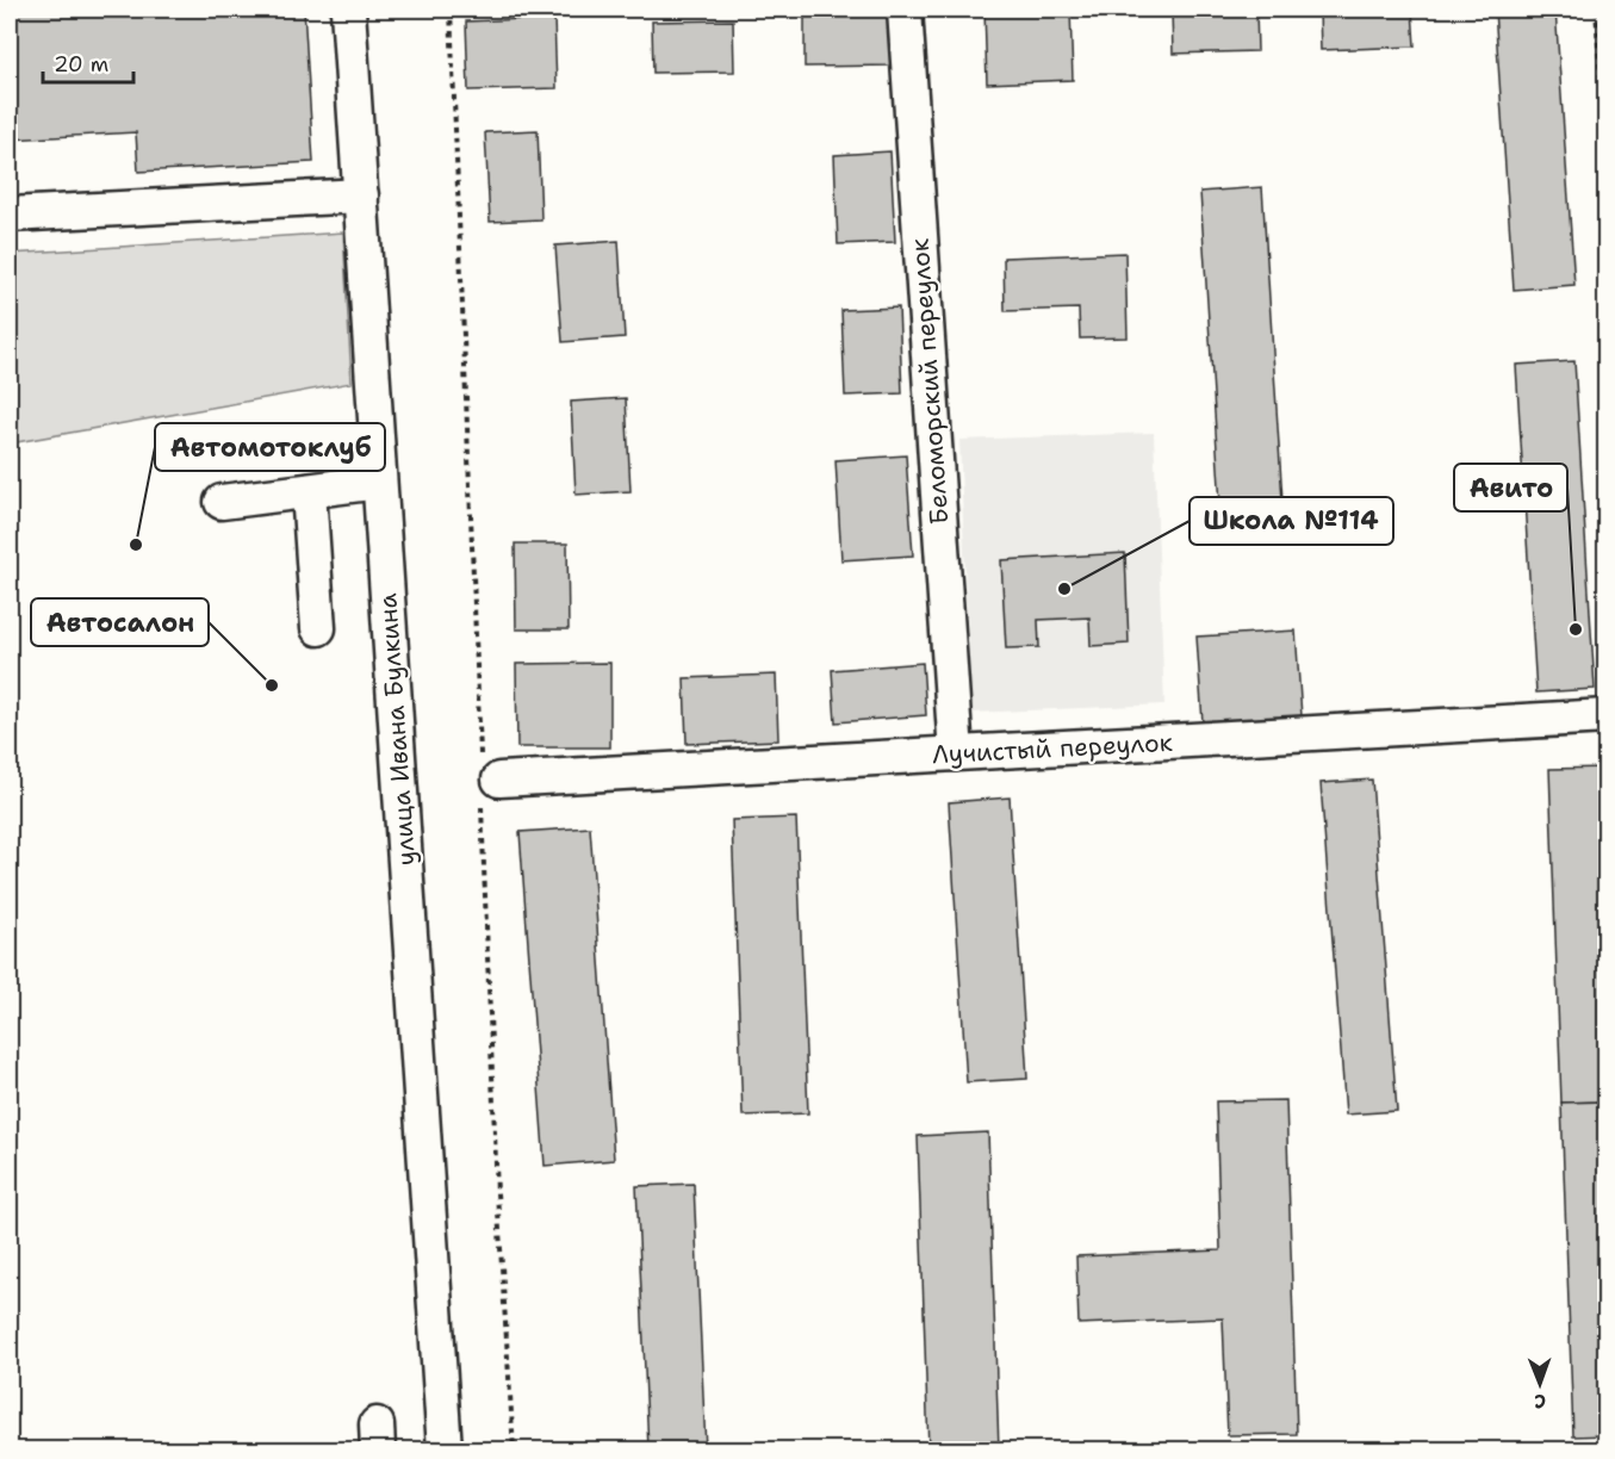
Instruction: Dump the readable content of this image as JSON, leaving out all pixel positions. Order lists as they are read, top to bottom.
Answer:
{
  "streets": {
    "street": ["Беломорский переулок", "улица Ивана Булкина", "Лучистый переулок"]
  },
  "crossings": [
    ["Беломорский переулок", "Лучистый переулок"]
  ],
  "places": [
    "Автомотоклуб",
    "Школа №114",
    "Авито",
    "Автосалон"
  ],
  "scale_bar": "20 m",
  "north": "bottom"
}
